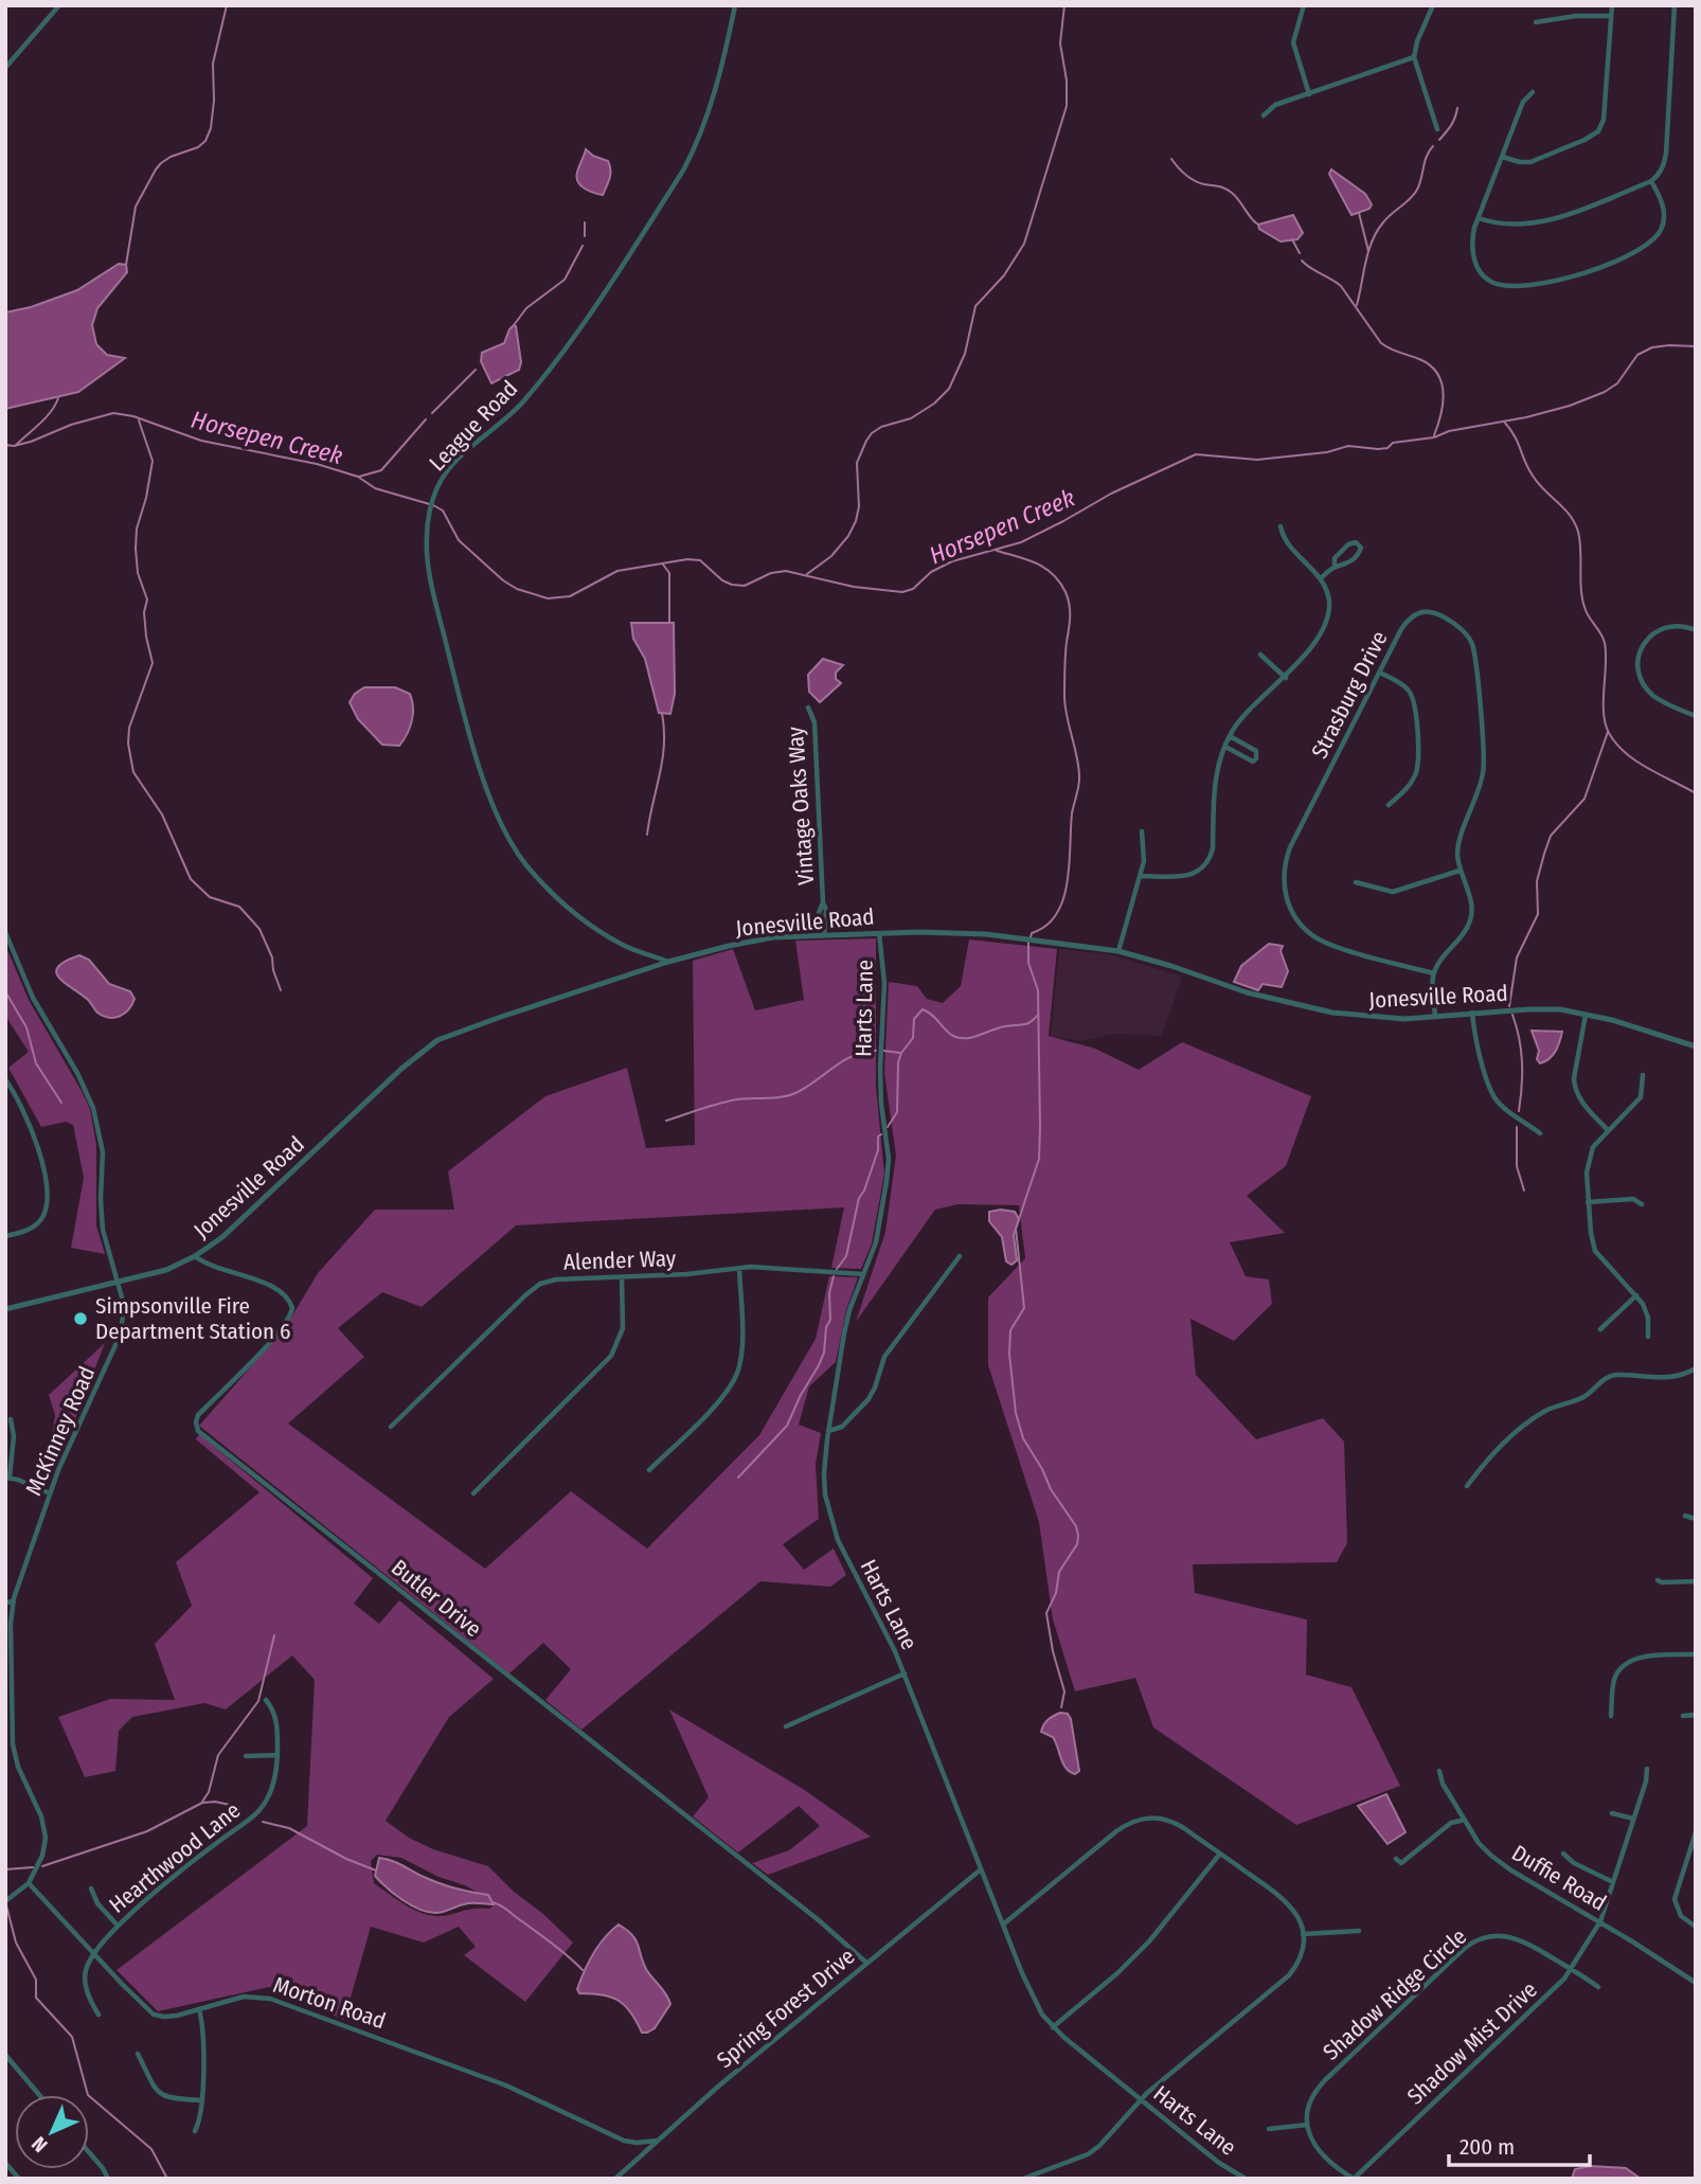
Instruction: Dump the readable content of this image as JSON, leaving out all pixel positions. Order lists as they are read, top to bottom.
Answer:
{
  "streets": {
    "street": [
      "League Road",
      "Strasburg Drive",
      "Vintage Oaks Way",
      "Jonesville Road",
      "Harts Lane",
      "Alender Way",
      "McKinney Road",
      "Butler Drive",
      "Hearthwood Lane",
      "Duffie Road",
      "Shadow Ridge Circle",
      "Morton Road",
      "Spring Forest Drive",
      "Shadow Mist Drive"
    ]
  },
  "crossings": [
    ["League Road", "Jonesville Road"],
    ["Vintage Oaks Way", "Jonesville Road"],
    ["Jonesville Road", "Harts Lane"],
    ["Jonesville Road", "McKinney Road"],
    ["Jonesville Road", "Butler Drive"],
    ["Harts Lane", "Alender Way"],
    ["Harts Lane", "Spring Forest Drive"],
    ["McKinney Road", "Morton Road"],
    ["Butler Drive", "Spring Forest Drive"],
    ["Hearthwood Lane", "Morton Road"],
    ["Duffie Road", "Shadow Mist Drive"],
    ["Shadow Ridge Circle", "Shadow Mist Drive"],
    ["Morton Road", "Spring Forest Drive"]
  ],
  "water": ["Horsepen Creek"],
  "places": ["Simpsonville Fire Department Station 6"],
  "scale_bar": "200 m",
  "north": "bottom left"
}
